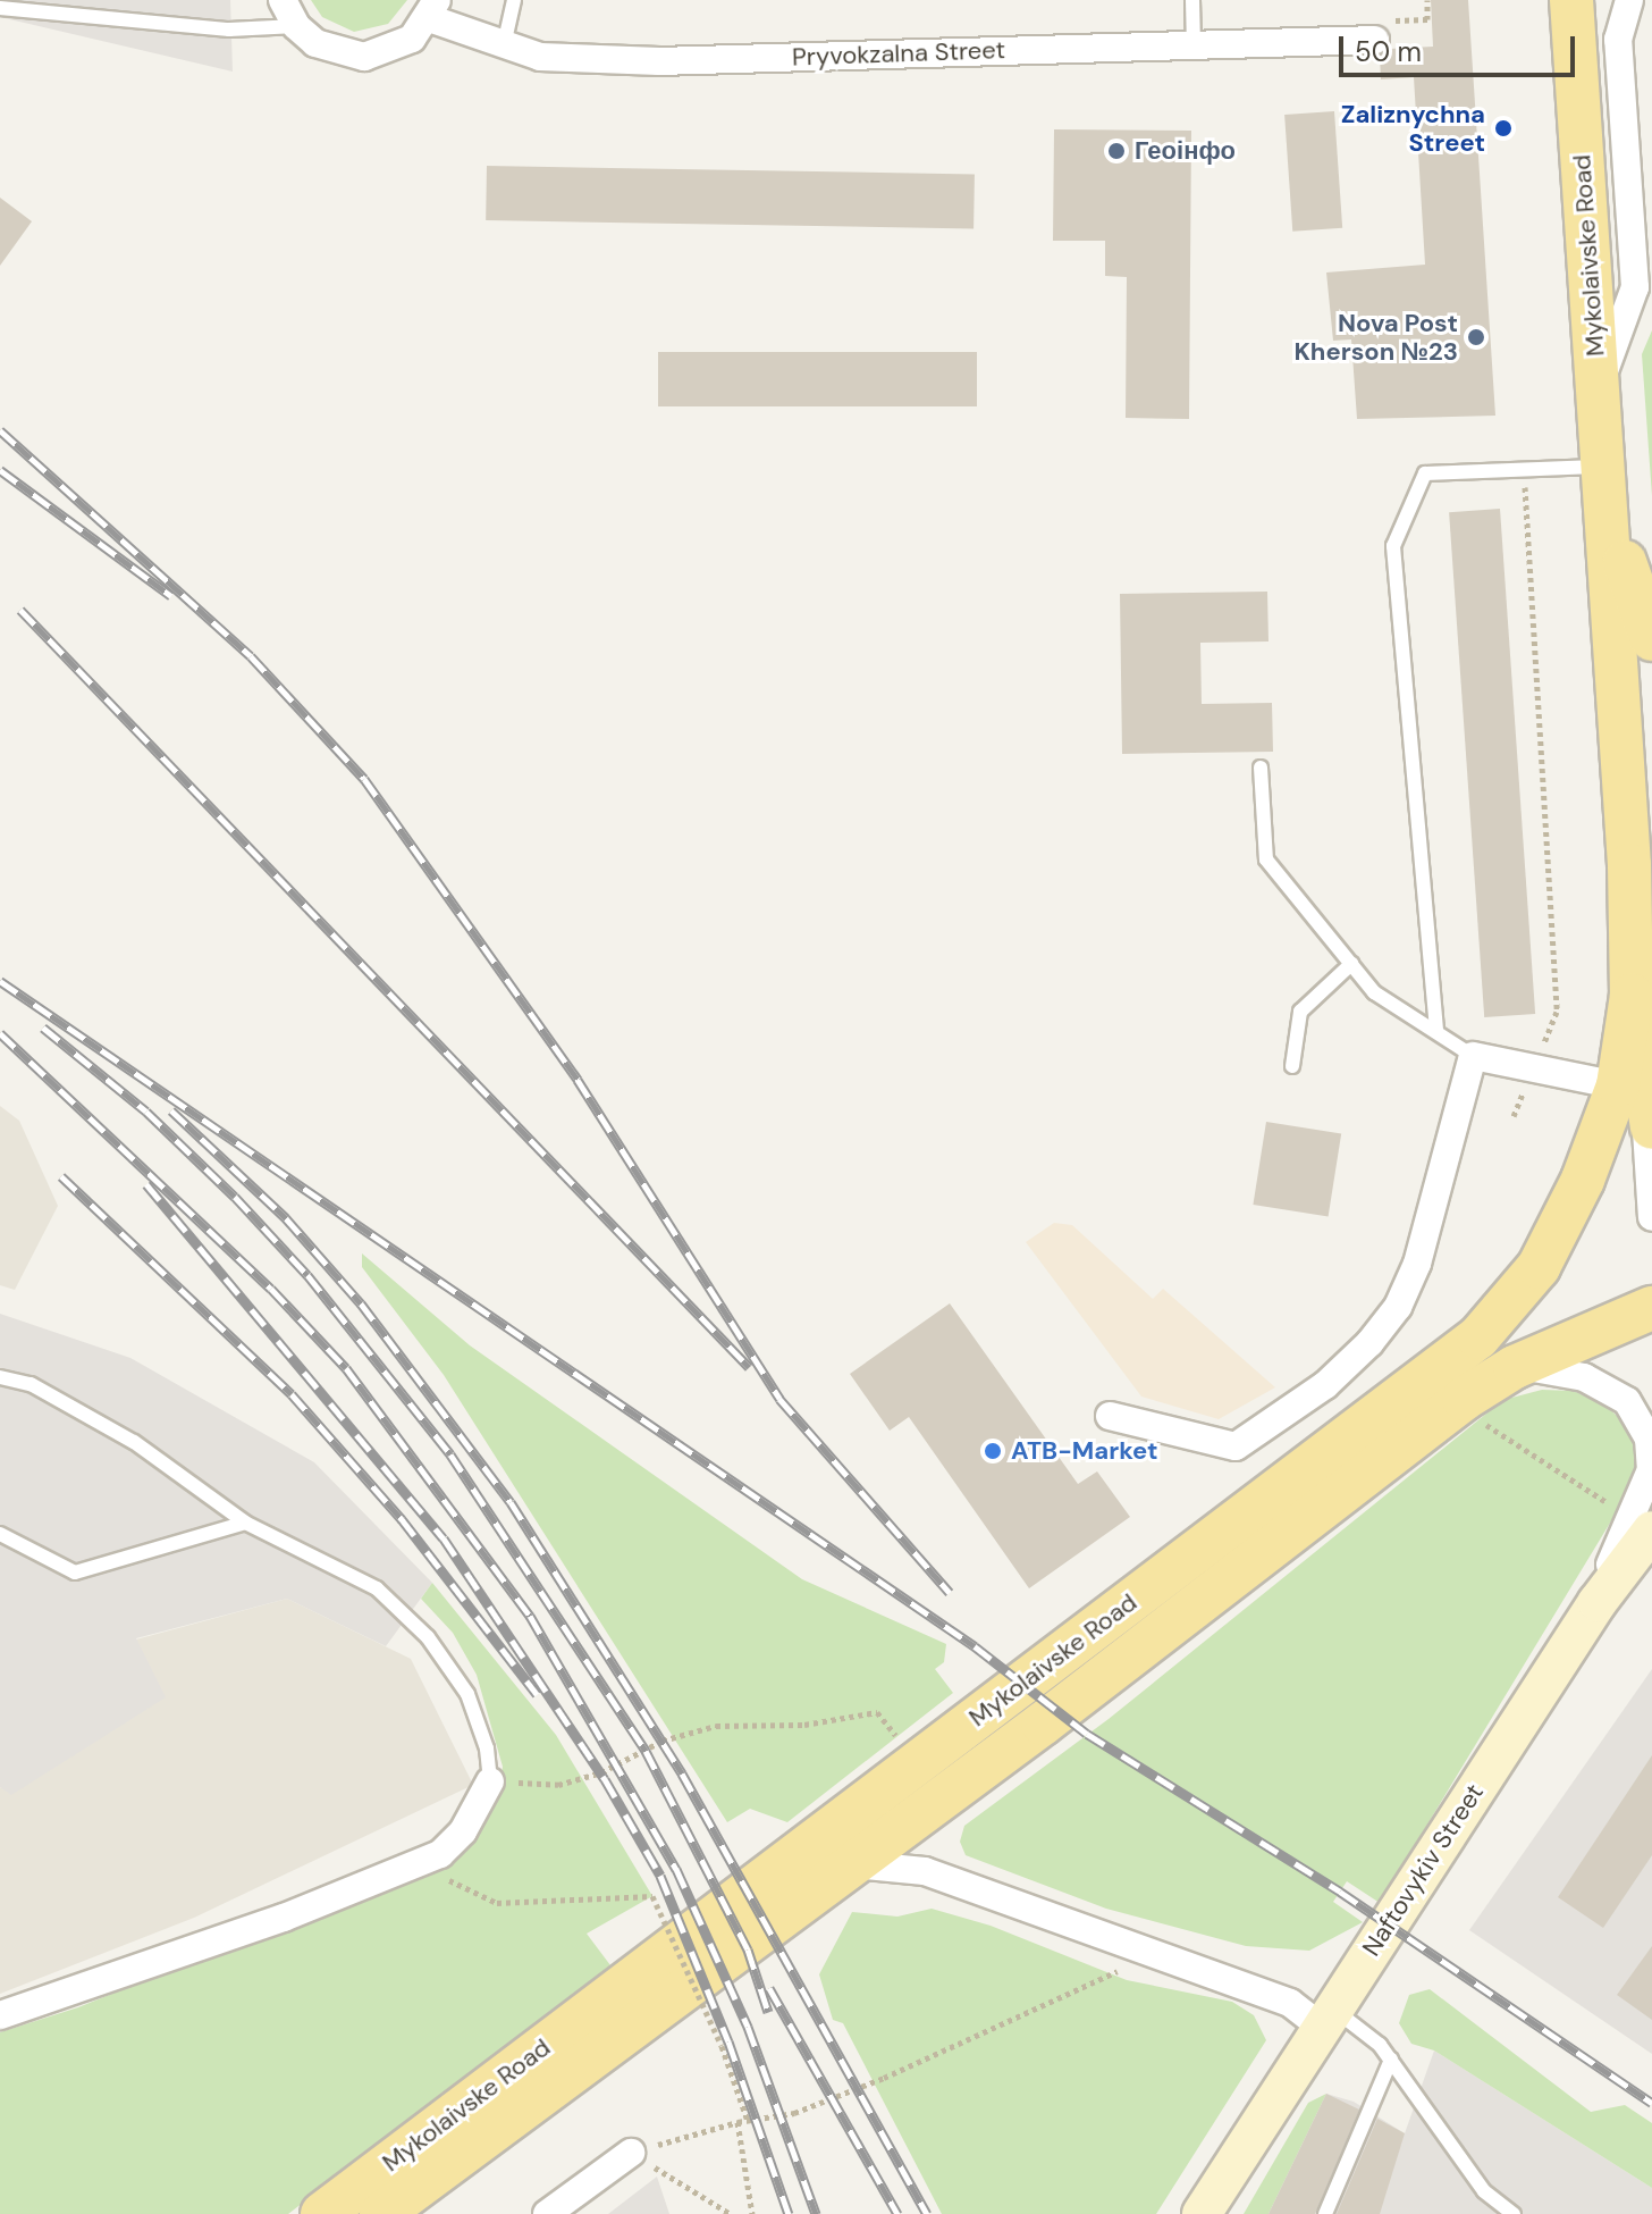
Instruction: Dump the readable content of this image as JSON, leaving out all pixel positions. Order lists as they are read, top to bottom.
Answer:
{
  "streets": {
    "main road": ["Mykolaivske Road"],
    "street": ["Pryvokzalna Street", "Naftovykiv Street"]
  },
  "places": [
    "Zaliznychna Street",
    "Геоінфо",
    "Nova Post Kherson №23",
    "ATB-Market"
  ],
  "scale_bar": "50 m"
}
